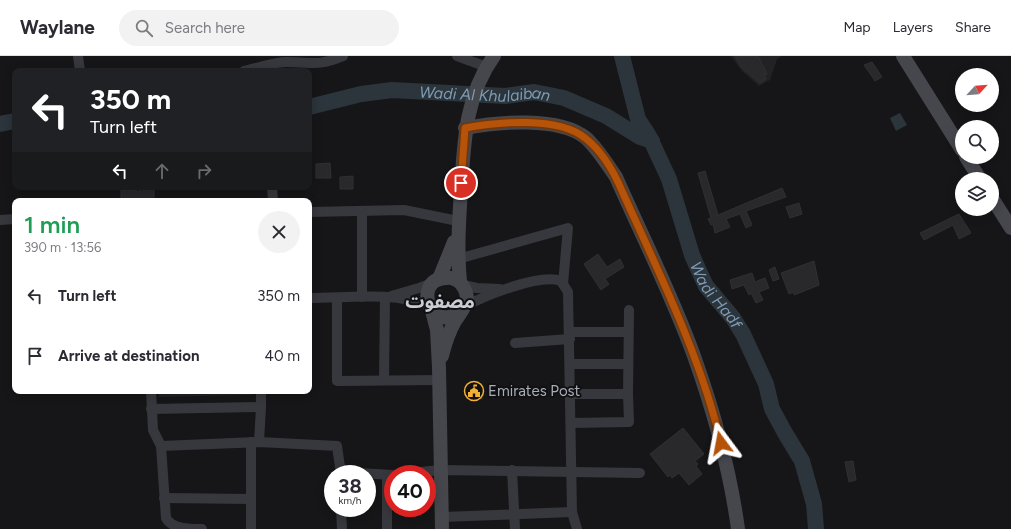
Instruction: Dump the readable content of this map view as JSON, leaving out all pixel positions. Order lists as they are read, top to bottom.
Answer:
{
  "districts": ["مصفوت"],
  "water": ["Wadi Al Khulaiban", "Wadi Hadf"],
  "places": {
    "public building": ["Emirates Post"]
  },
  "north": "top right",
  "page": {
    "header": "Waylane",
    "search": "Search here",
    "nav": ["Map", "Layers", "Share"],
    "turn": ["350 m", "Turn left"],
    "heading": ["1 min", "390 m · 13:56"],
    "list": [
      {
        "name": "Turn left",
        "value": "350 m"
      },
      {
        "name": "Arrive at destination",
        "value": "40 m"
      }
    ],
    "speed": "38 km/h",
    "limit": "40"
  }
}
